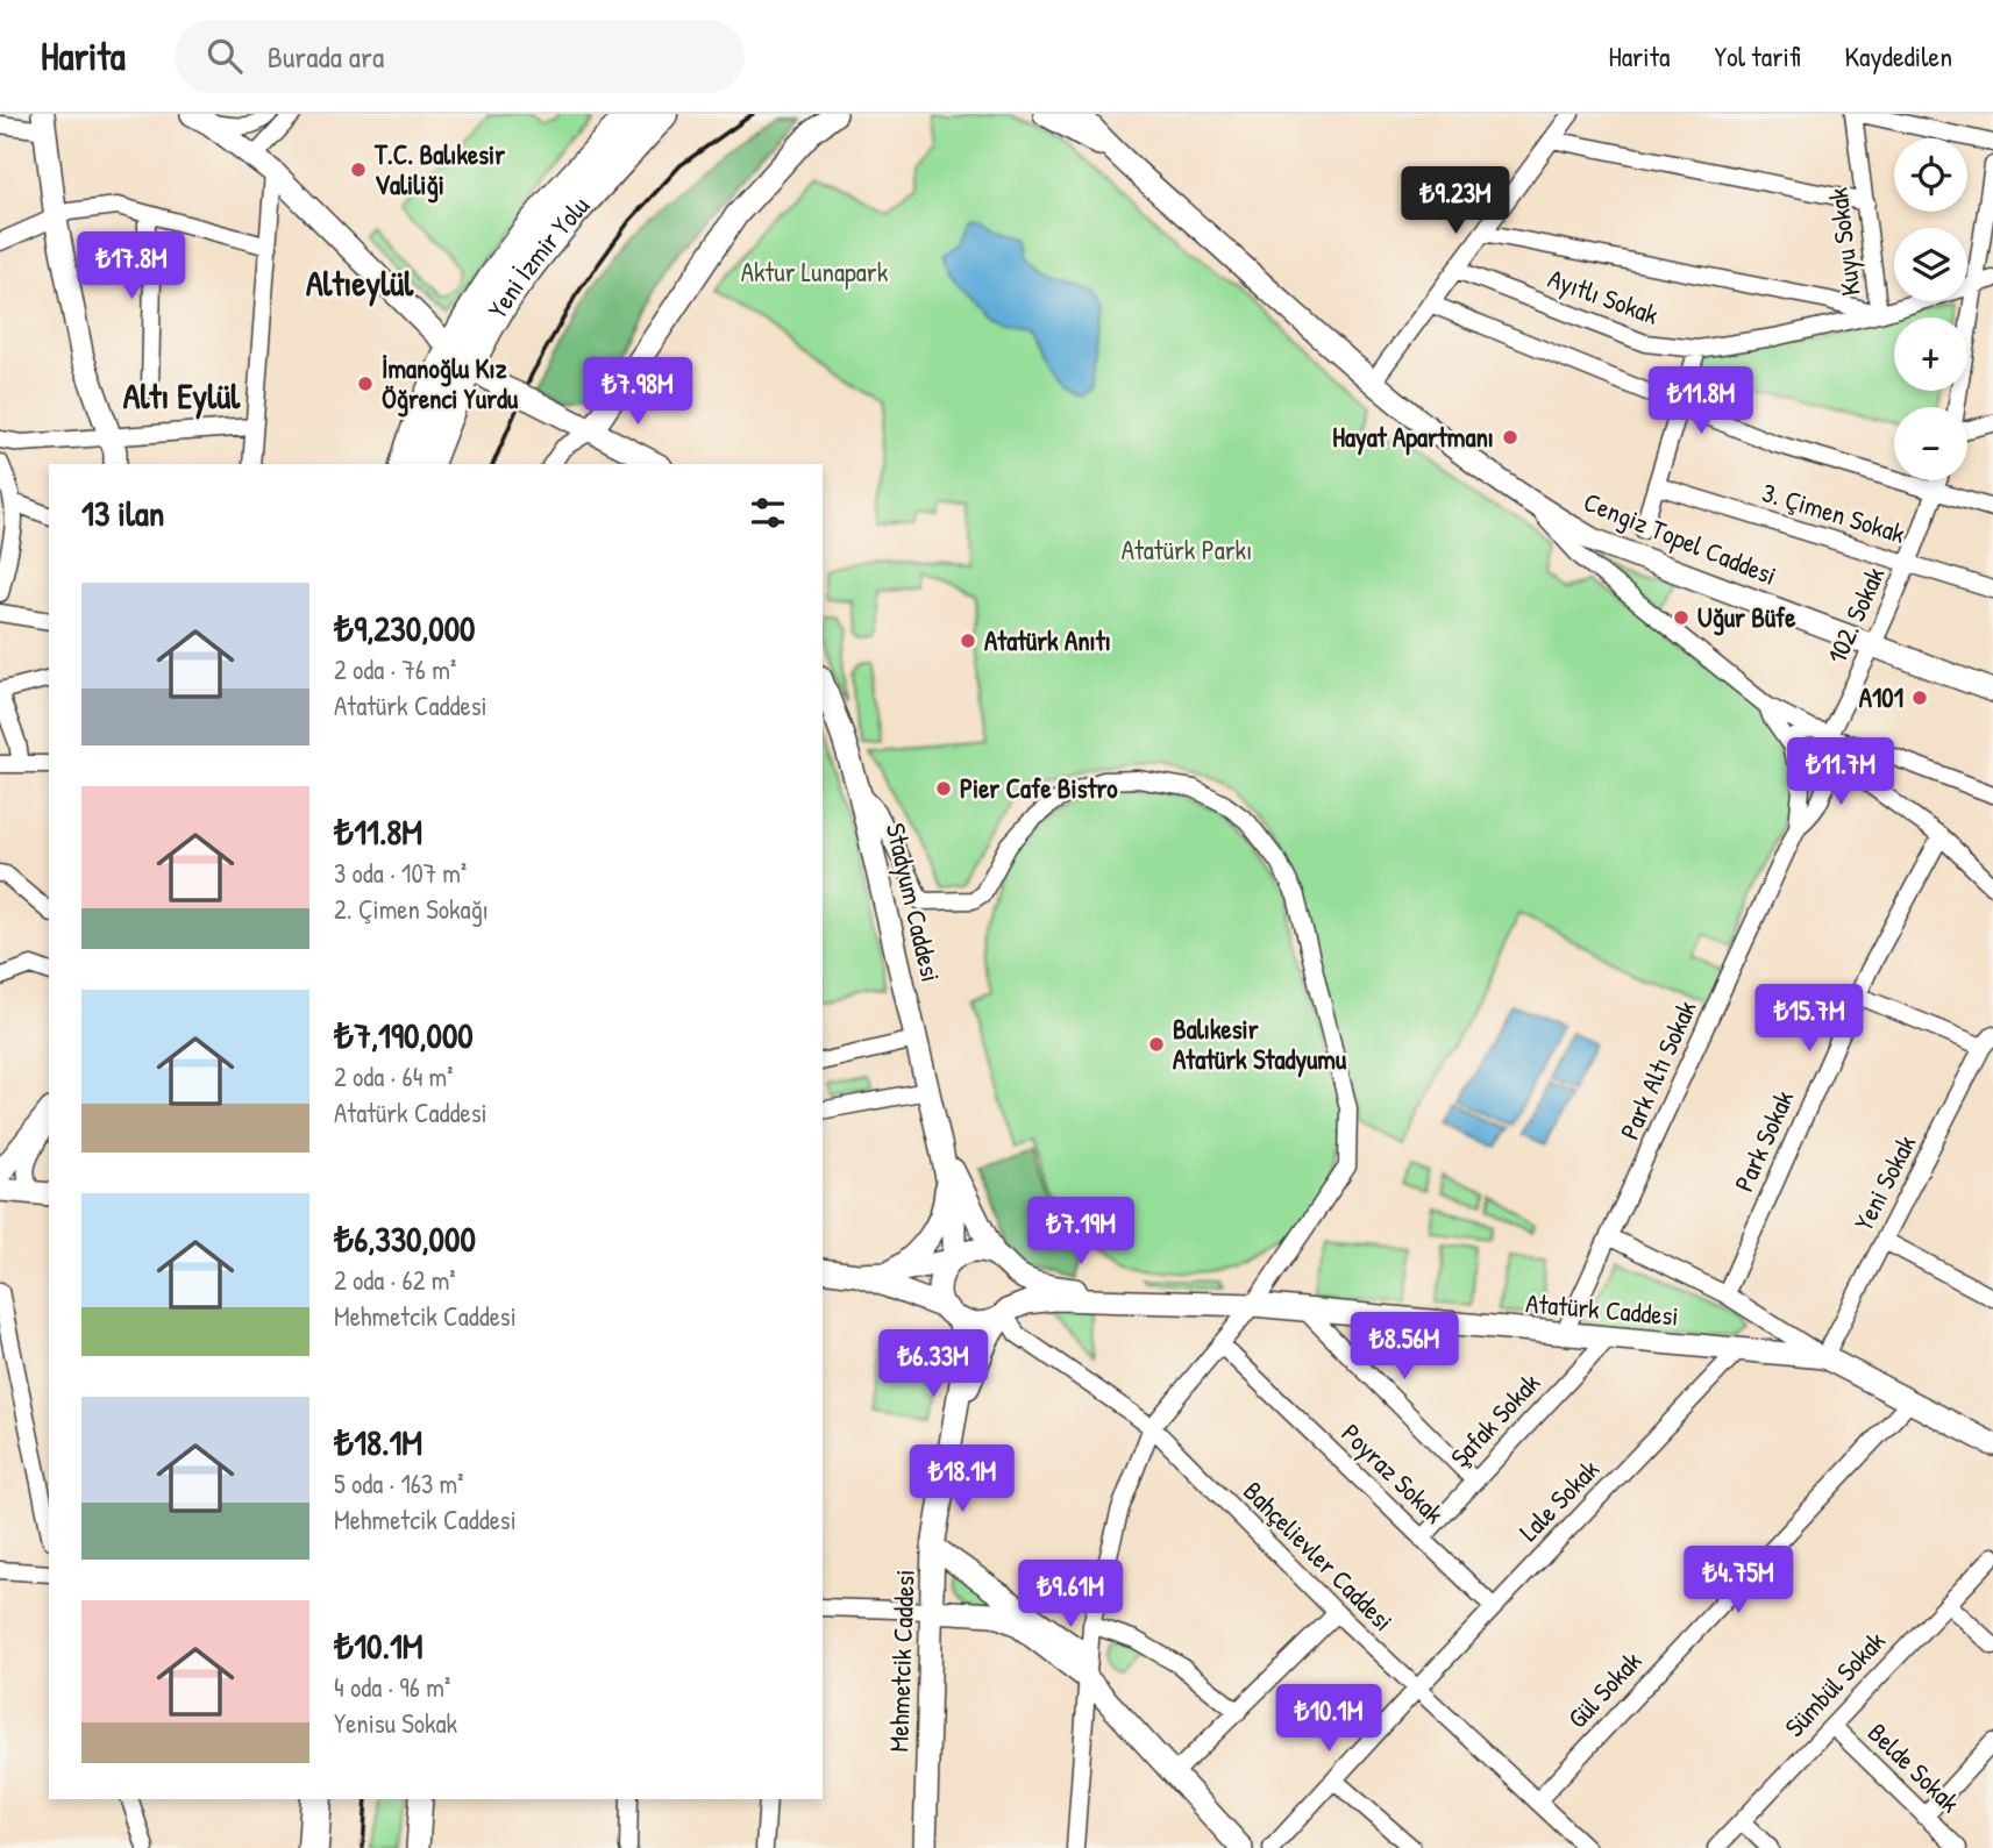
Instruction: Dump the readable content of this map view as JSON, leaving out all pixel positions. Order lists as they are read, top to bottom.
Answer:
{
  "streets": {
    "highway": ["Yeni İzmir Yolu"],
    "main road": [
      "Cengiz Topel Caddesi",
      "Stadyum Caddesi",
      "Atatürk Caddesi",
      "Mehmetcik Caddesi"
    ],
    "street": [
      "Kuyu Sokak",
      "Ayıtlı Sokak",
      "3. Çimen Sokak",
      "102. Sokak",
      "Park Altı Sokak",
      "Park Sokak",
      "Yeni Sokak",
      "Şafak Sokak",
      "Poyraz Sokak",
      "Lale Sokak",
      "Bahçelievler Caddesi",
      "Sümbül Sokak",
      "Gül Sokak",
      "Belde Sokak"
    ]
  },
  "crossings": [
    ["Kuyu Sokak", "Ayıtlı Sokak"],
    ["3. Çimen Sokak", "102. Sokak"],
    ["Cengiz Topel Caddesi", "102. Sokak"],
    ["Park Altı Sokak", "Atatürk Caddesi"],
    ["Yeni Sokak", "Atatürk Caddesi"],
    ["Atatürk Caddesi", "Şafak Sokak"],
    ["Atatürk Caddesi", "Lale Sokak"],
    ["Atatürk Caddesi", "Gül Sokak"],
    ["Şafak Sokak", "Poyraz Sokak"],
    ["Poyraz Sokak", "Lale Sokak"],
    ["Lale Sokak", "Bahçelievler Caddesi"],
    ["Bahçelievler Caddesi", "Gül Sokak"],
    ["Sümbül Sokak", "Belde Sokak"]
  ],
  "districts": ["Altıeylül", "Altı Eylül"],
  "parks": ["Aktur Lunapark", "Atatürk Parkı"],
  "places": [
    "T.C. Balıkesir Valiliği",
    "İmanoğlu Kız Öğrenci Yurdu",
    "Hayat Apartmanı",
    "Uğur Büfe",
    "Atatürk Anıtı",
    "A101",
    "Pier Cafe Bistro",
    "Balıkesir Atatürk Stadyumu"
  ],
  "page": {
    "header": "Harita",
    "search": "Burada ara",
    "nav": ["Harita", "Yol tarifi", "Kaydedilen"],
    "map_buttons": ["+", "−"],
    "price": [
      "₺9.23M",
      "₺17.8M",
      "₺7.98M",
      "₺11.8M",
      "₺11.7M",
      "₺15.7M",
      "₺7.19M",
      "₺8.56M",
      "₺6.33M",
      "₺18.1M",
      "₺4.75M",
      "₺9.61M",
      "₺10.1M"
    ],
    "heading": "13 ilan",
    "list": [
      {
        "name": "₺9,230,000",
        "note": "2 oda · 76 m² · Atatürk Caddesi"
      },
      {
        "name": "₺11.8M",
        "note": "3 oda · 107 m² · 2. Çimen Sokağı"
      },
      {
        "name": "₺7,190,000",
        "note": "2 oda · 64 m² · Atatürk Caddesi"
      },
      {
        "name": "₺6,330,000",
        "note": "2 oda · 62 m² · Mehmetcik Caddesi"
      },
      {
        "name": "₺18.1M",
        "note": "5 oda · 163 m² · Mehmetcik Caddesi"
      },
      {
        "name": "₺10.1M",
        "note": "4 oda · 96 m² · Yenisu Sokak"
      }
    ]
  }
}
